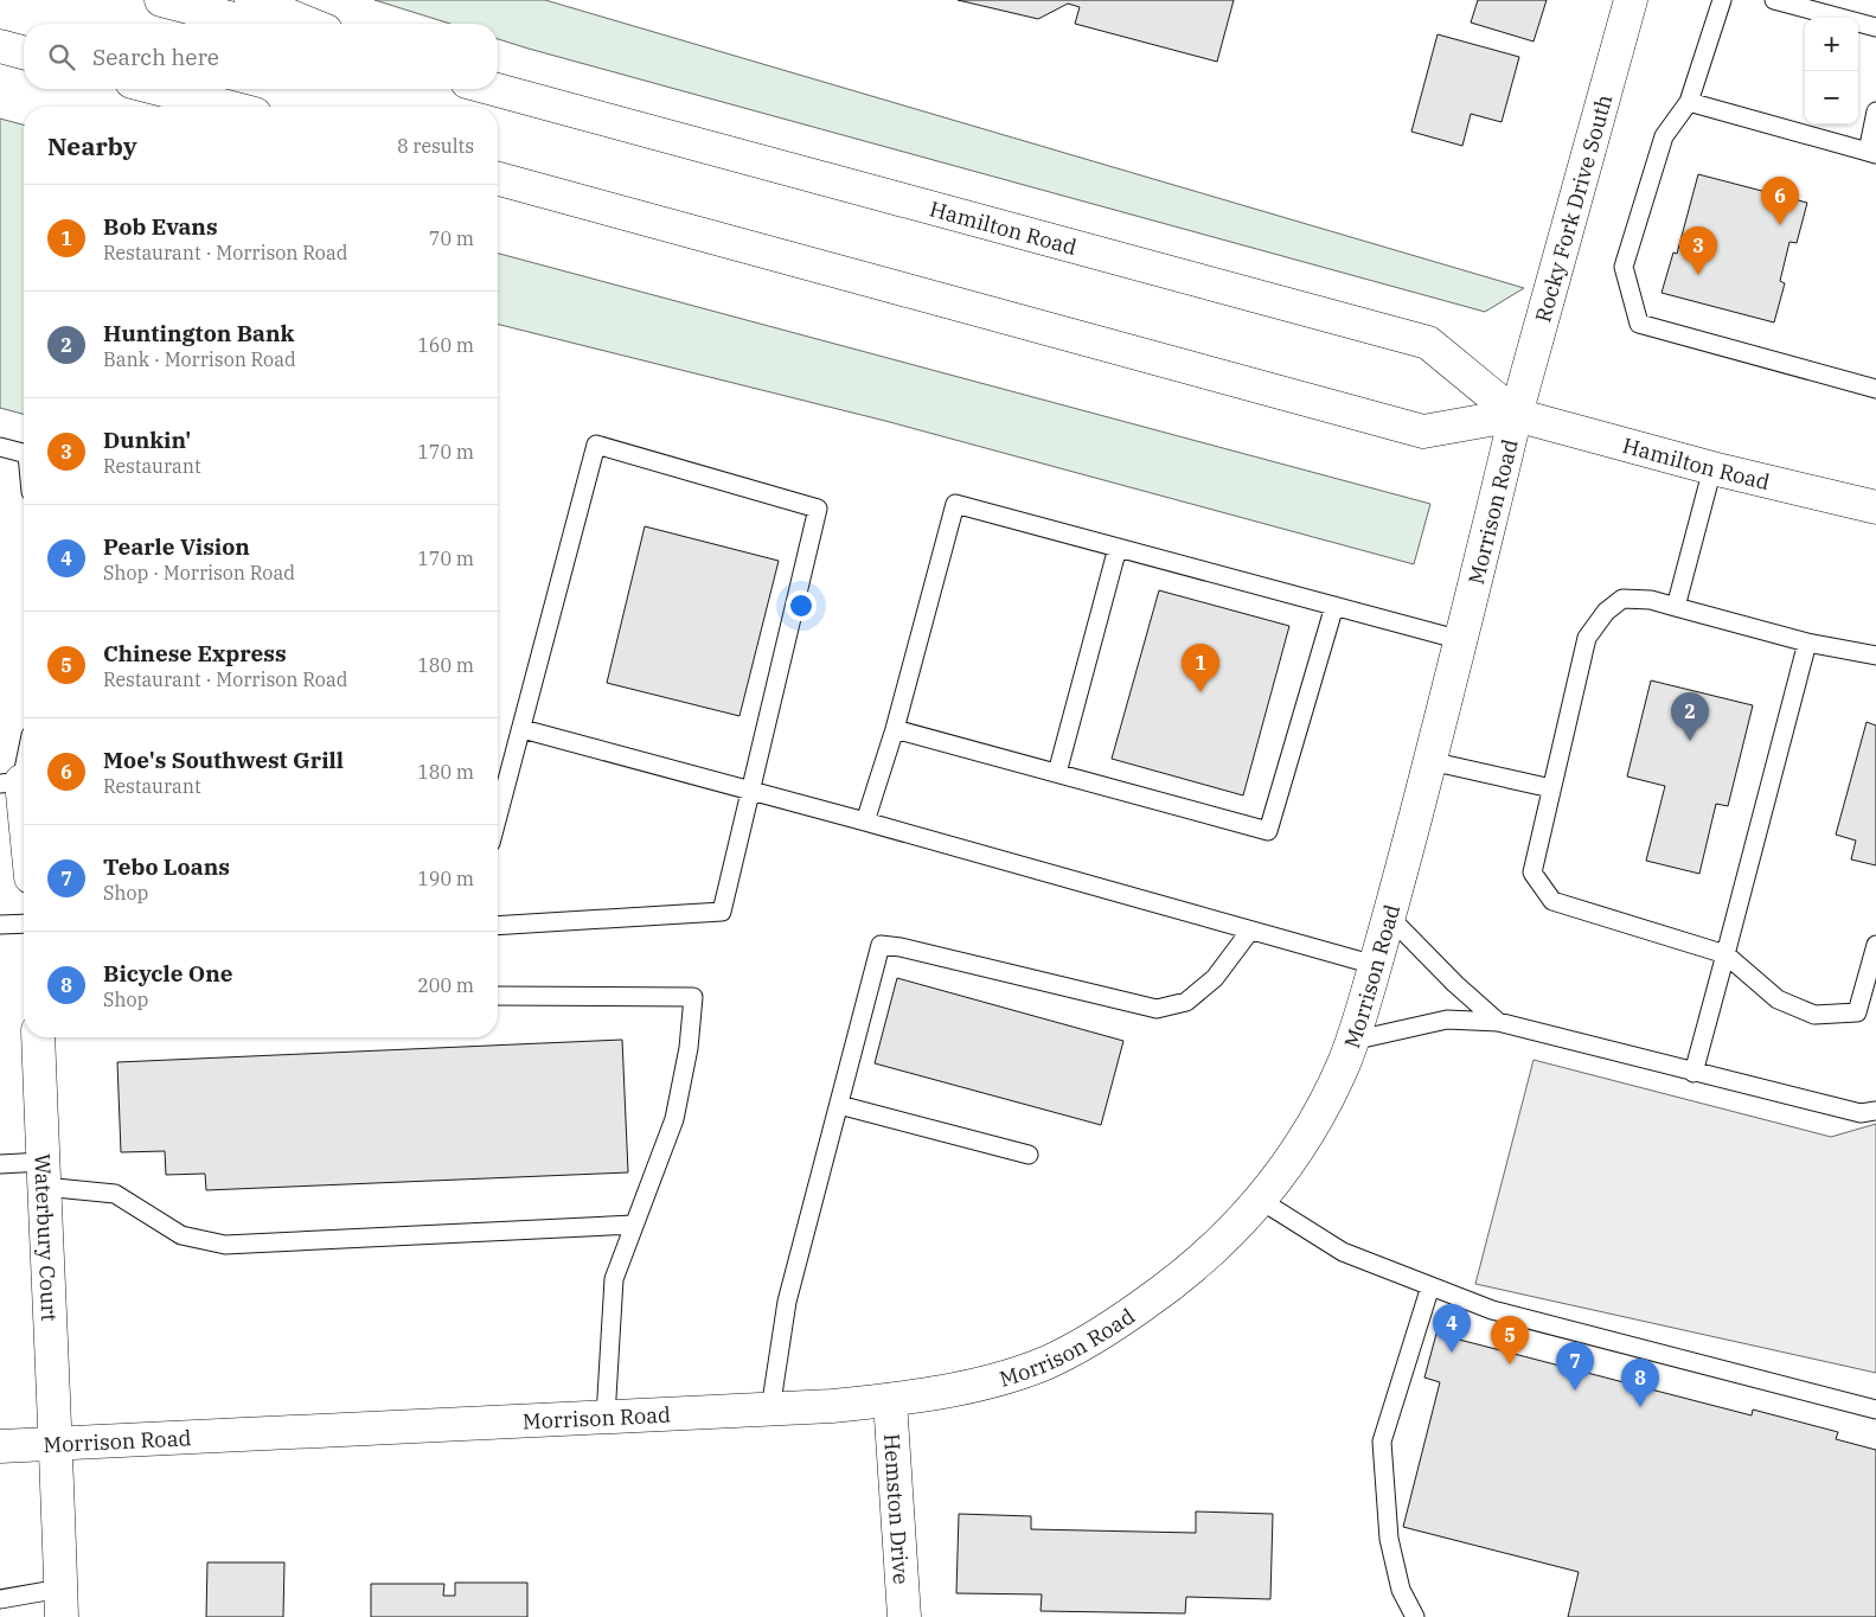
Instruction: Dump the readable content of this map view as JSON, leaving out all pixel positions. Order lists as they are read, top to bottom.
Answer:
{
  "streets": {
    "main road": [
      "Rocky Fork Drive South",
      "Hamilton Road",
      "Morrison Road",
      "Waterbury Court",
      "Hemston Drive"
    ]
  },
  "crossings": [
    ["Rocky Fork Drive South", "Hamilton Road"],
    ["Rocky Fork Drive South", "Morrison Road"],
    ["Hamilton Road", "Morrison Road"],
    ["Morrison Road", "Waterbury Court"],
    ["Morrison Road", "Hemston Drive"]
  ],
  "page": {
    "map_buttons": ["+", "−"],
    "search": "Search here",
    "heading": ["Nearby", "8 results"],
    "pins": [
      "6",
      "3",
      "1",
      "2",
      "4",
      "5",
      "7",
      "8"
    ],
    "list": [
      {
        "mark": "1",
        "name": "Bob Evans",
        "note": "Restaurant · Morrison Road",
        "value": "70 m"
      },
      {
        "mark": "2",
        "name": "Huntington Bank",
        "note": "Bank · Morrison Road",
        "value": "160 m"
      },
      {
        "mark": "3",
        "name": "Dunkin'",
        "note": "Restaurant",
        "value": "170 m"
      },
      {
        "mark": "4",
        "name": "Pearle Vision",
        "note": "Shop · Morrison Road",
        "value": "170 m"
      },
      {
        "mark": "5",
        "name": "Chinese Express",
        "note": "Restaurant · Morrison Road",
        "value": "180 m"
      },
      {
        "mark": "6",
        "name": "Moe's Southwest Grill",
        "note": "Restaurant",
        "value": "180 m"
      },
      {
        "mark": "7",
        "name": "Tebo Loans",
        "note": "Shop",
        "value": "190 m"
      },
      {
        "mark": "8",
        "name": "Bicycle One",
        "note": "Shop",
        "value": "200 m"
      }
    ]
  }
}
